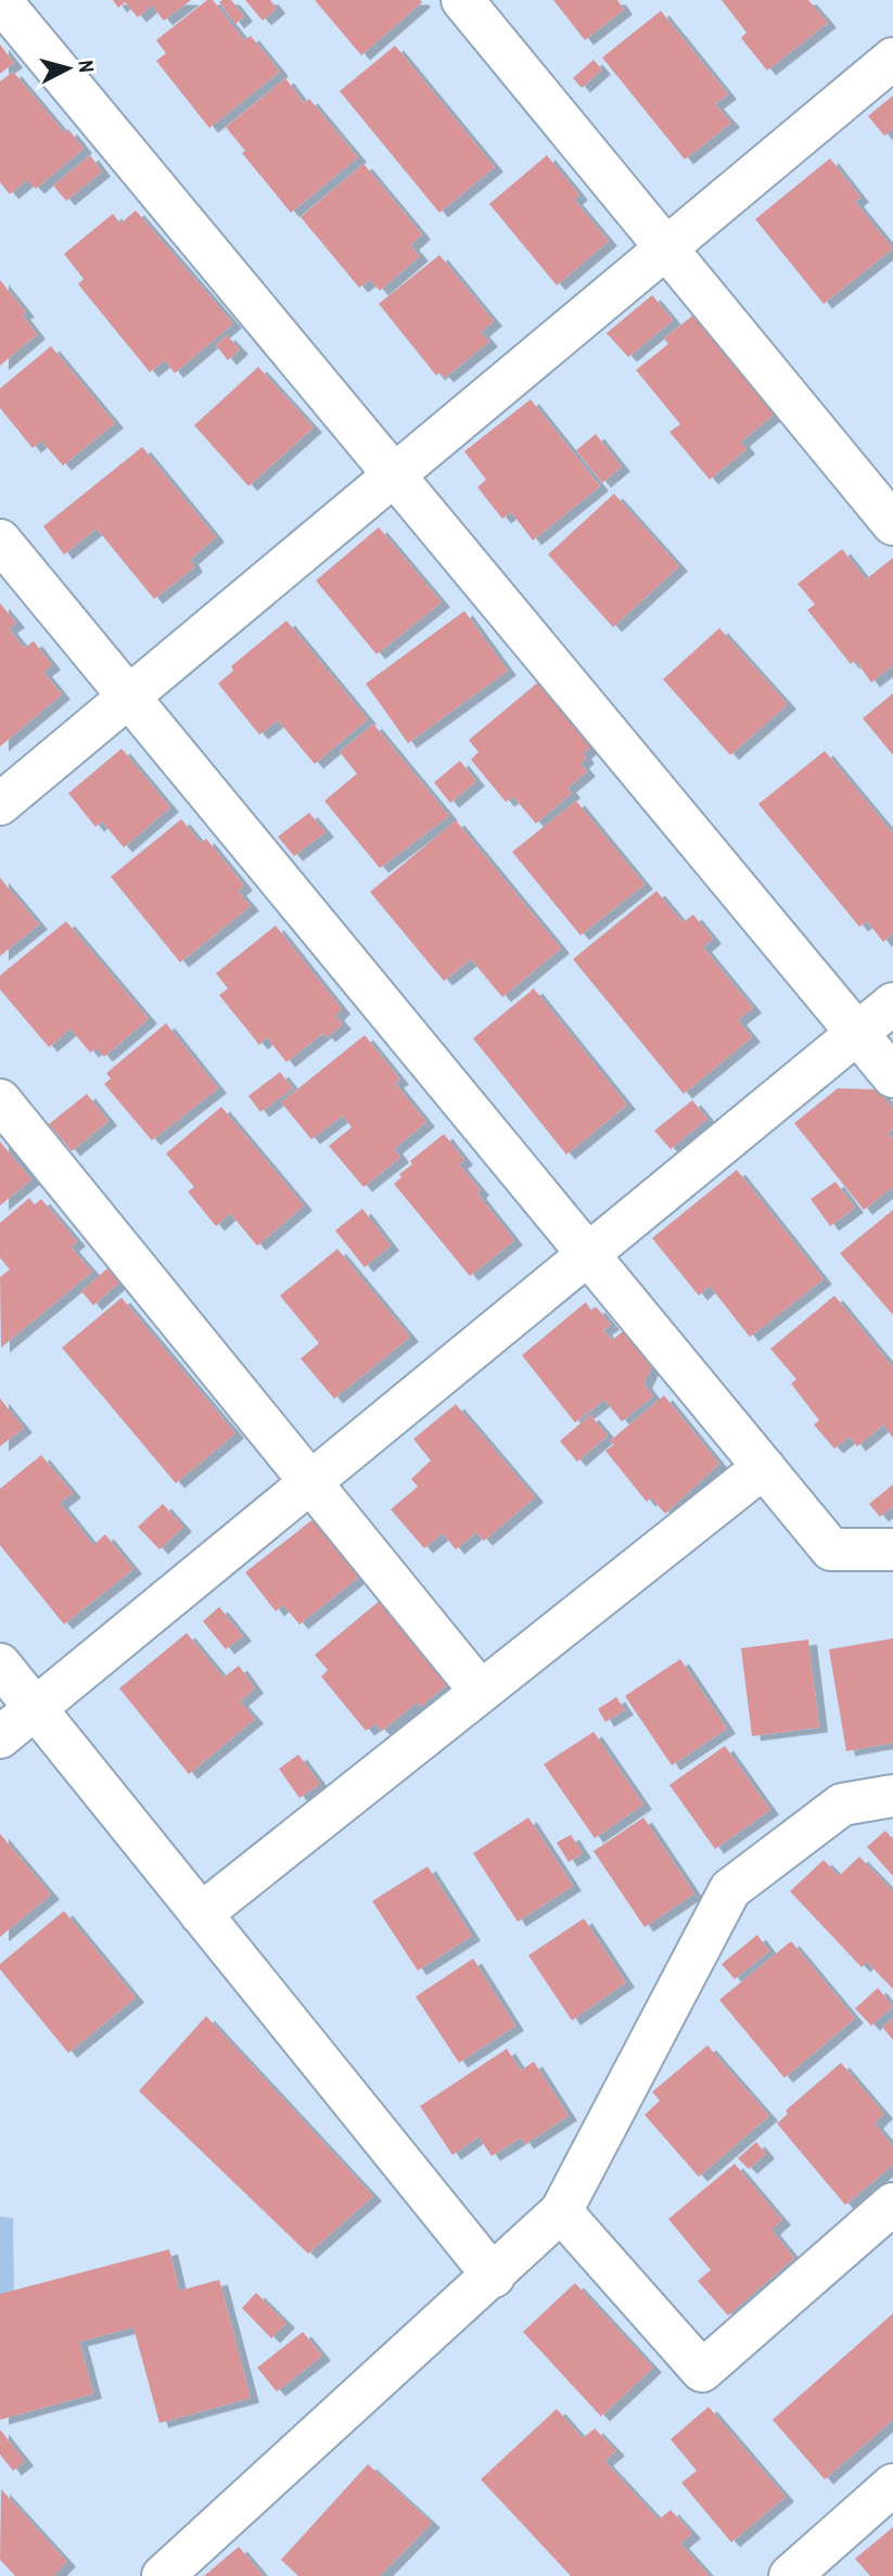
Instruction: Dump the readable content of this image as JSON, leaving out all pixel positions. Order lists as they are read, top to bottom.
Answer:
{
  "north": "right"
}
